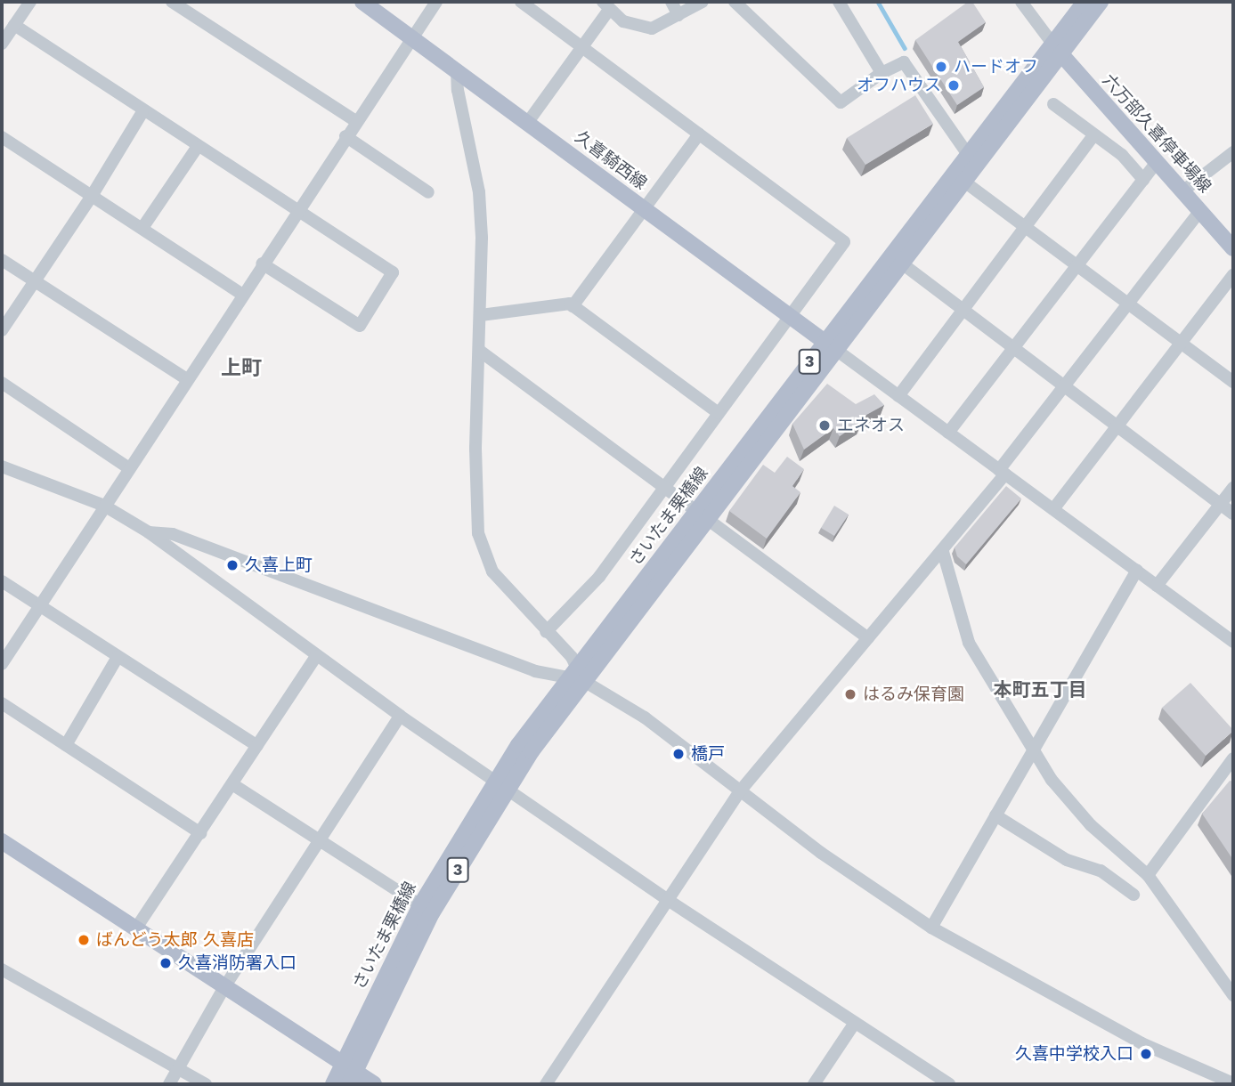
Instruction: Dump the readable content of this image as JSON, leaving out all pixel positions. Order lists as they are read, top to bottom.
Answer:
{
  "streets": {
    "main road": [
      "六万部久喜停車場線",
      "久喜騎西線",
      "3",
      "さいたま栗橋線"
    ]
  },
  "crossings": [
    ["六万部久喜停車場線", "さいたま栗橋線"],
    ["久喜騎西線", "さいたま栗橋線"]
  ],
  "districts": ["上町", "本町五丁目"],
  "places": [
    "ハードオフ",
    "オフハウス",
    "エネオス",
    "久喜上町",
    "はるみ保育園",
    "橋戸",
    "ばんどう太郎 久喜店",
    "久喜消防署入口",
    "久喜中学校入口"
  ]
}
